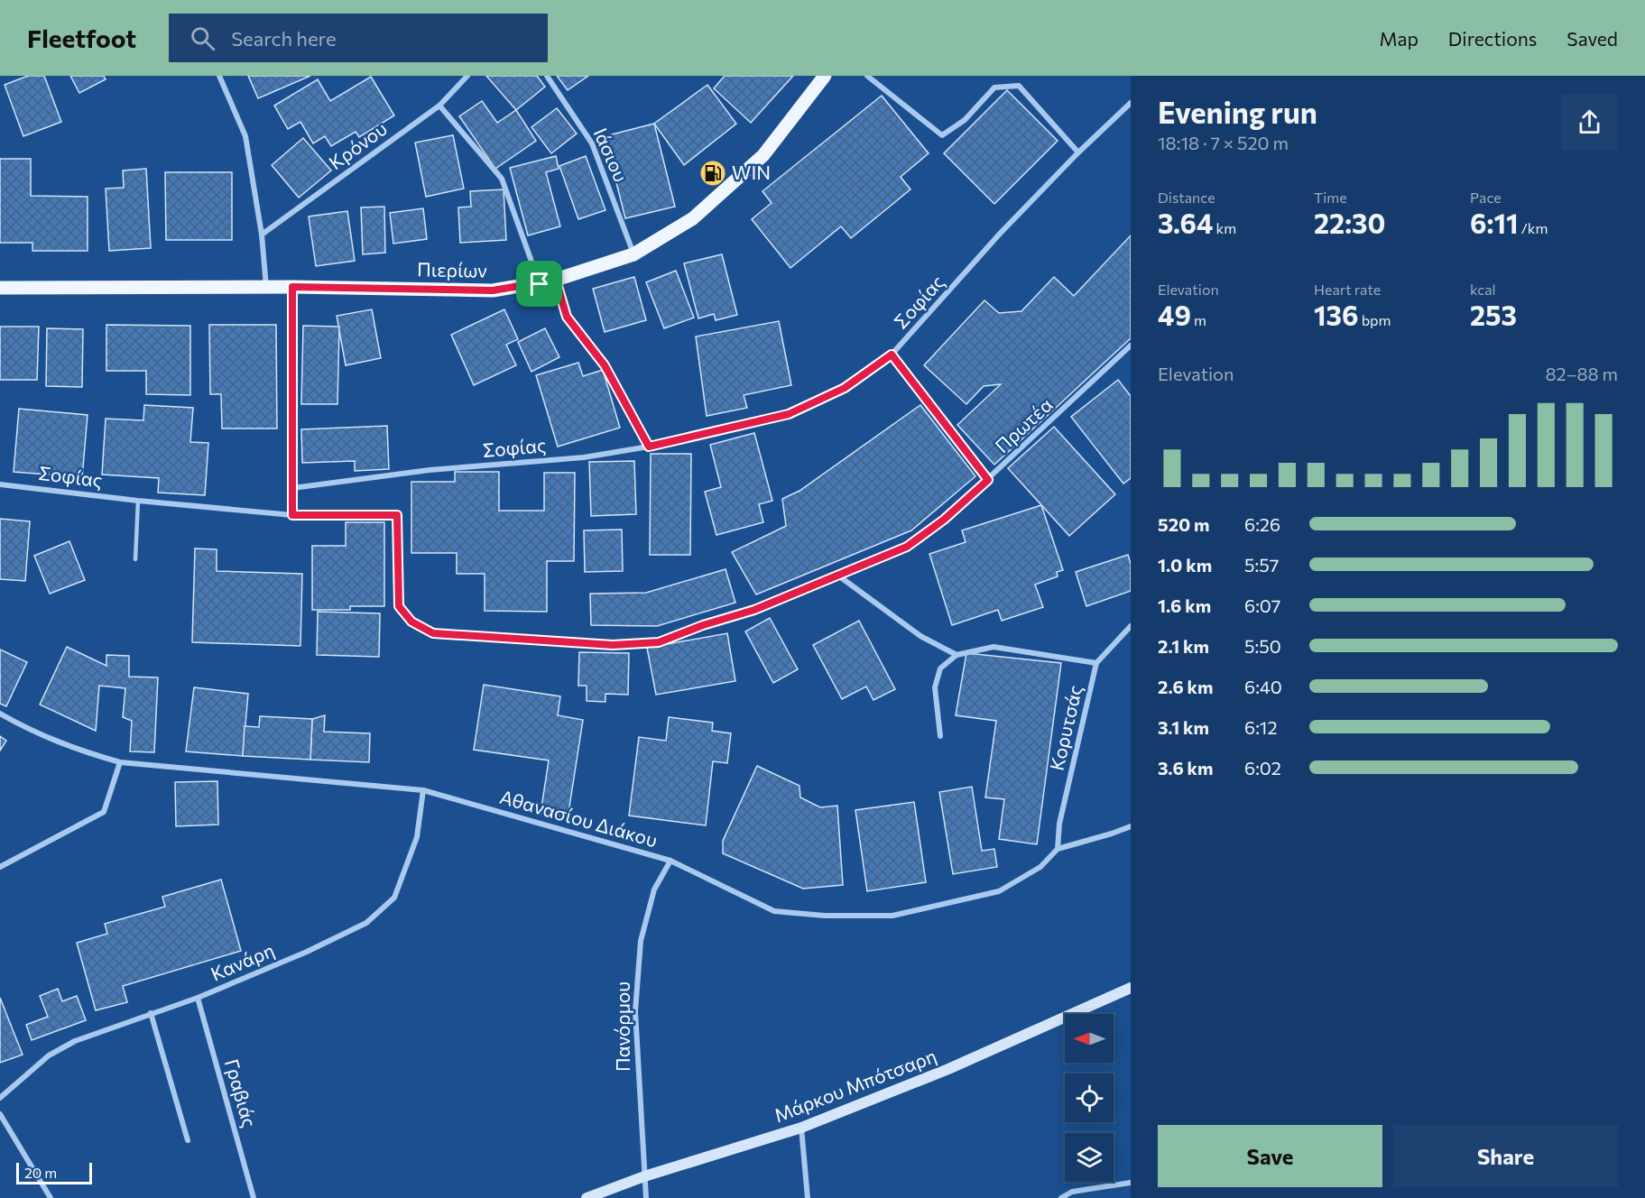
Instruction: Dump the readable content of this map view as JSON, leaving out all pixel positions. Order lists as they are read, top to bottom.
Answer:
{
  "streets": {
    "main road": ["Πιερίων"],
    "street": [
      "Κρόνου",
      "Ιάσιου",
      "Σοφίας",
      "Πρωτέα",
      "Κορυτσάς",
      "Αθανασίου Διάκου",
      "Κανάρη",
      "Πανόρμου",
      "Μάρκου Μπότσαρη",
      "Γραβιάς"
    ]
  },
  "crossings": [
    ["Ιάσιου", "Πιερίων"],
    ["Σοφίας", "Πρωτέα"],
    ["Κορυτσάς", "Αθανασίου Διάκου"],
    ["Αθανασίου Διάκου", "Κανάρη"],
    ["Αθανασίου Διάκου", "Πανόρμου"],
    ["Κανάρη", "Γραβιάς"],
    ["Πανόρμου", "Μάρκου Μπότσαρη"]
  ],
  "places": {
    "fuel station": ["WIN"]
  },
  "scale_bar": "20 m",
  "north": "left",
  "page": {
    "header": "Fleetfoot",
    "search": "Search here",
    "nav": ["Map", "Directions", "Saved"],
    "heading": ["Evening run", "18:18 · 7 × 520 m"],
    "stats": [
      ["Distance", "3.64 km"],
      ["Time", "22:30"],
      ["Pace", "6:11 /km"],
      ["Elevation", "49 m"],
      ["Heart rate", "136 bpm"],
      ["kcal", "253"]
    ],
    "chart": ["Elevation", "82–88 m"],
    "list": [
      {
        "name": "520 m",
        "note": "6:26"
      },
      {
        "name": "1.0 km",
        "note": "5:57"
      },
      {
        "name": "1.6 km",
        "note": "6:07"
      },
      {
        "name": "2.1 km",
        "note": "5:50"
      },
      {
        "name": "2.6 km",
        "note": "6:40"
      },
      {
        "name": "3.1 km",
        "note": "6:12"
      },
      {
        "name": "3.6 km",
        "note": "6:02"
      }
    ],
    "buttons": ["Save", "Share"],
    "scale": "20 m"
  }
}
